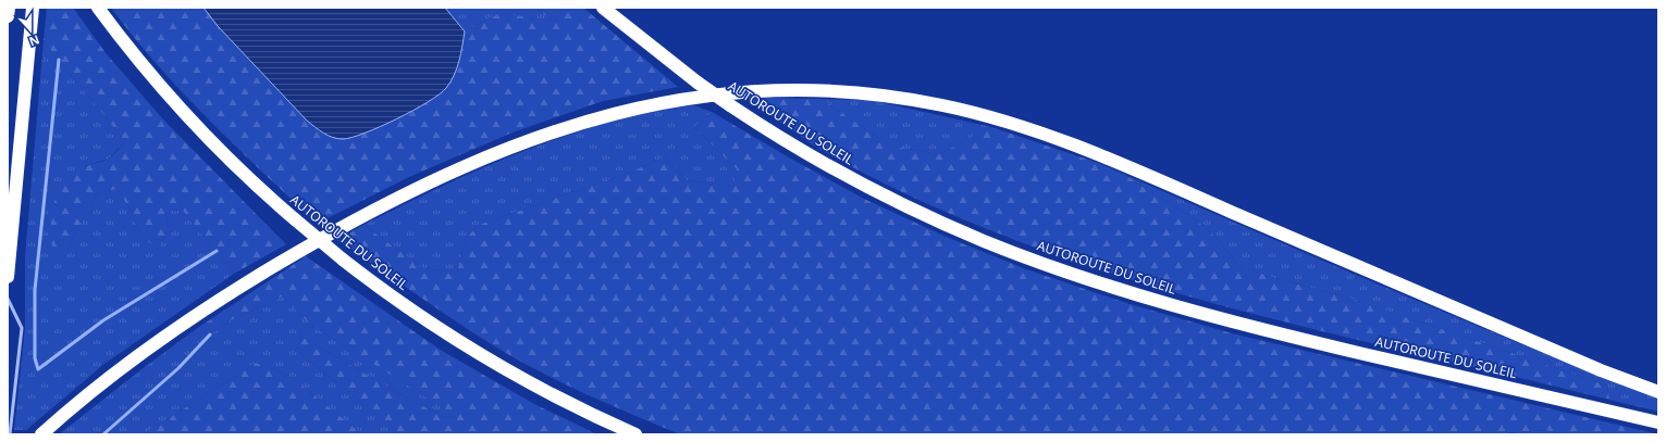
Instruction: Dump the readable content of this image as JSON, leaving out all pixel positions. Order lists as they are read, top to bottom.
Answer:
{
  "streets": {
    "highway": ["AUTOROUTE DU SOLEIL"]
  },
  "north": "bottom"
}
